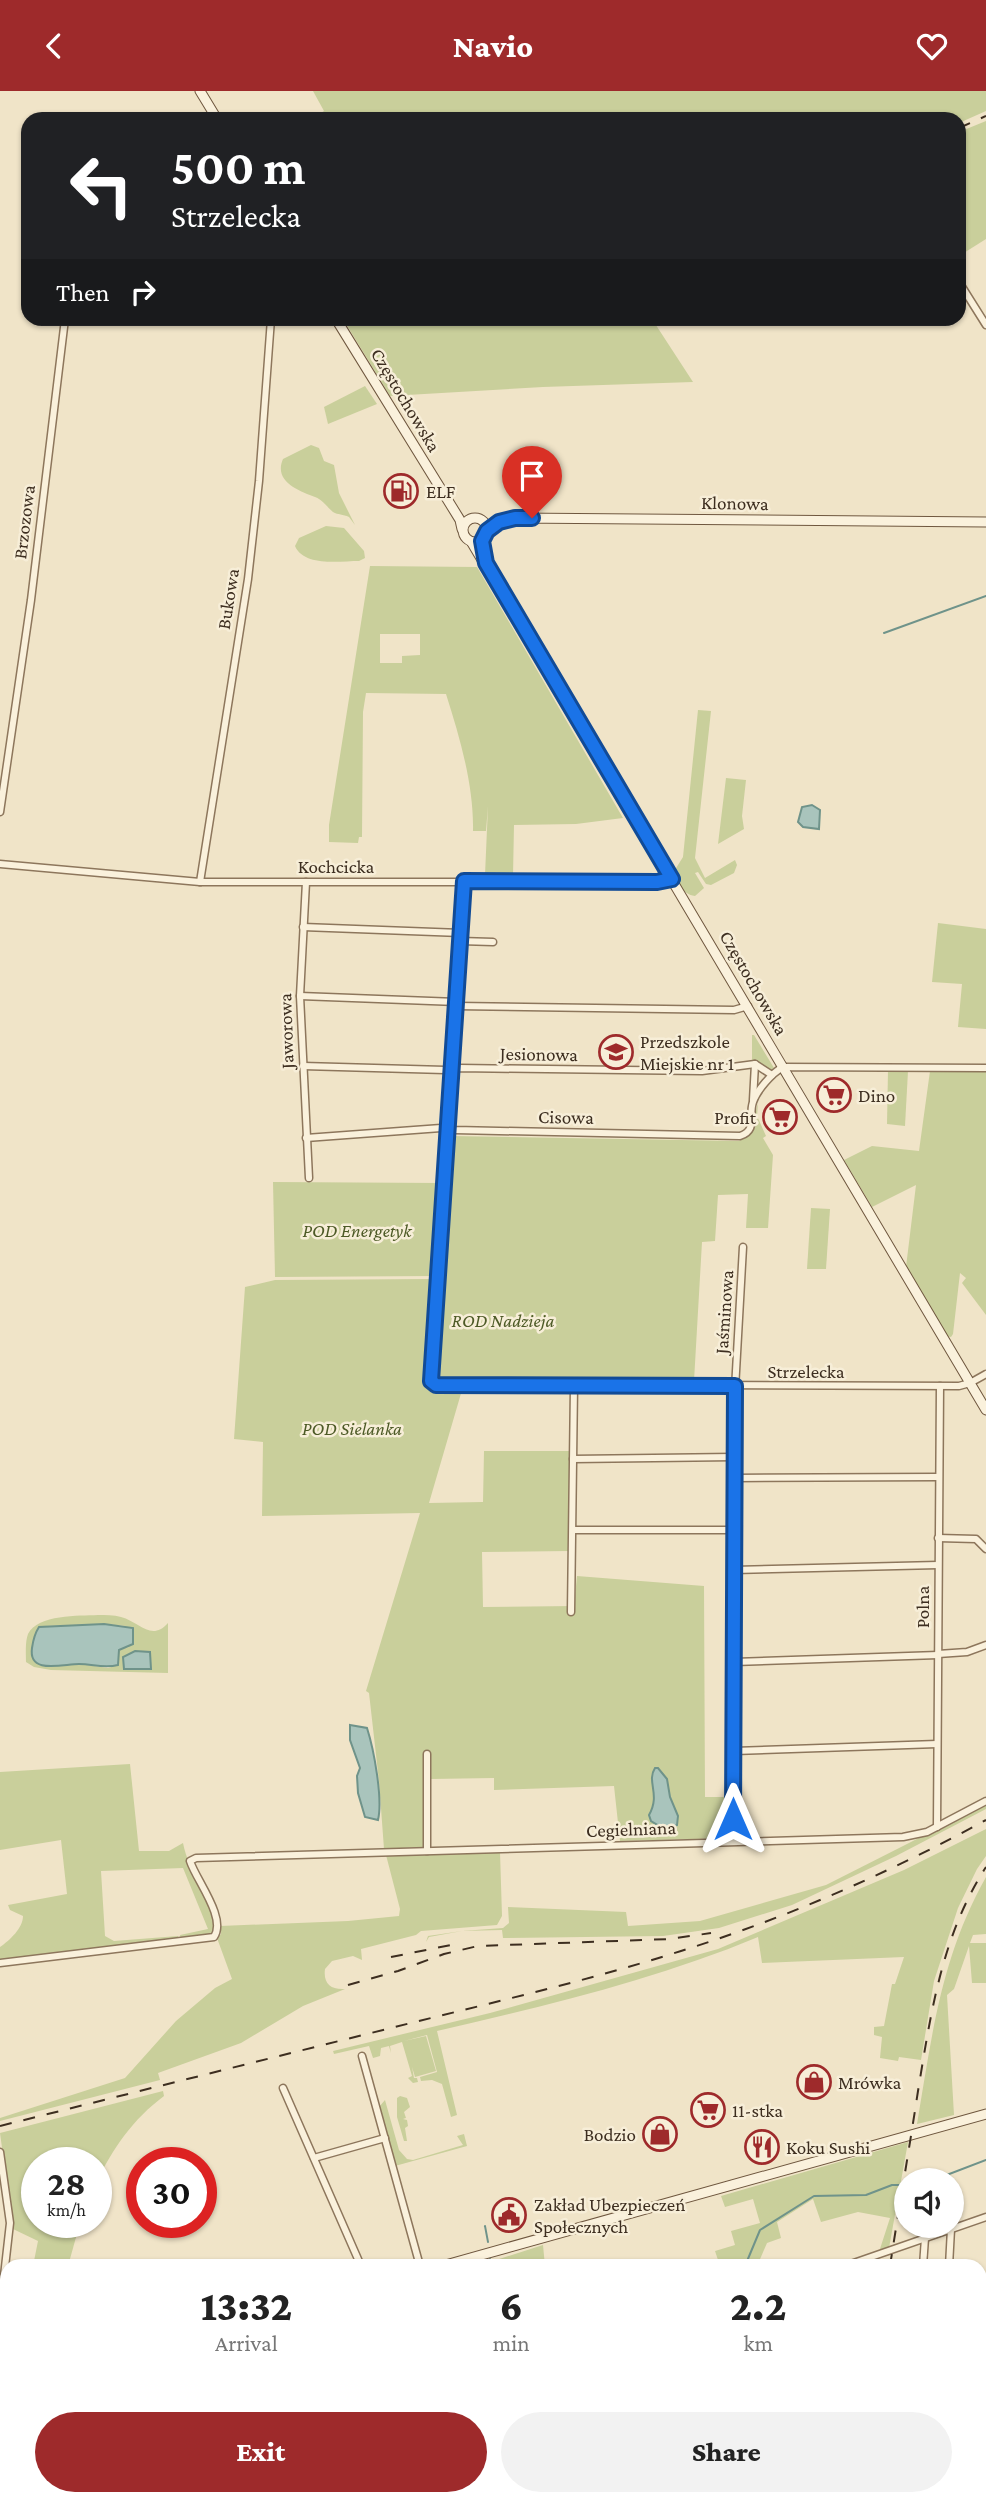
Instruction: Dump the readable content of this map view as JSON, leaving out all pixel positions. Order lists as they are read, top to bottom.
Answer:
{
  "streets": {
    "main road": ["Częstochowska", "Klonowa"],
    "street": [
      "Brzozowa",
      "Bukowa",
      "Kochcicka",
      "Jaworowa",
      "Jesionowa",
      "Cisowa",
      "Jaśminowa",
      "Strzelecka",
      "Polna",
      "Cegielniana"
    ]
  },
  "crossings": [
    ["Częstochowska", "Klonowa"],
    ["Częstochowska", "Kochcicka"],
    ["Częstochowska", "Cisowa"],
    ["Częstochowska", "Strzelecka"],
    ["Bukowa", "Kochcicka"],
    ["Kochcicka", "Jaworowa"],
    ["Jaworowa", "Jesionowa"],
    ["Jaworowa", "Cisowa"],
    ["Cisowa", "Strzelecka"],
    ["Jaśminowa", "Strzelecka"],
    ["Jaśminowa", "Cegielniana"],
    ["Strzelecka", "Polna"],
    ["Polna", "Cegielniana"]
  ],
  "parks": ["POD Energetyk", "ROD Nadzieja", "POD Sielanka"],
  "places": {
    "fuel station": ["ELF"],
    "school or university": ["Przedszkole Miejskie nr 1"],
    "supermarket": ["Dino", "Profit", "11-stka"],
    "shop": ["Mrówka", "Bodzio"],
    "restaurant": ["Koku Sushi"],
    "public building": ["Zakład Ubezpieczeń Społecznych"]
  },
  "page": {
    "header": "Navio",
    "turn": ["500 m", "Strzelecka"],
    "then": "Then",
    "speed": "28 km/h",
    "limit": "30",
    "eta": [
      "13:32",
      "Arrival",
      "6",
      "min",
      "2.2",
      "km"
    ],
    "buttons": ["Exit", "Share"]
  }
}
